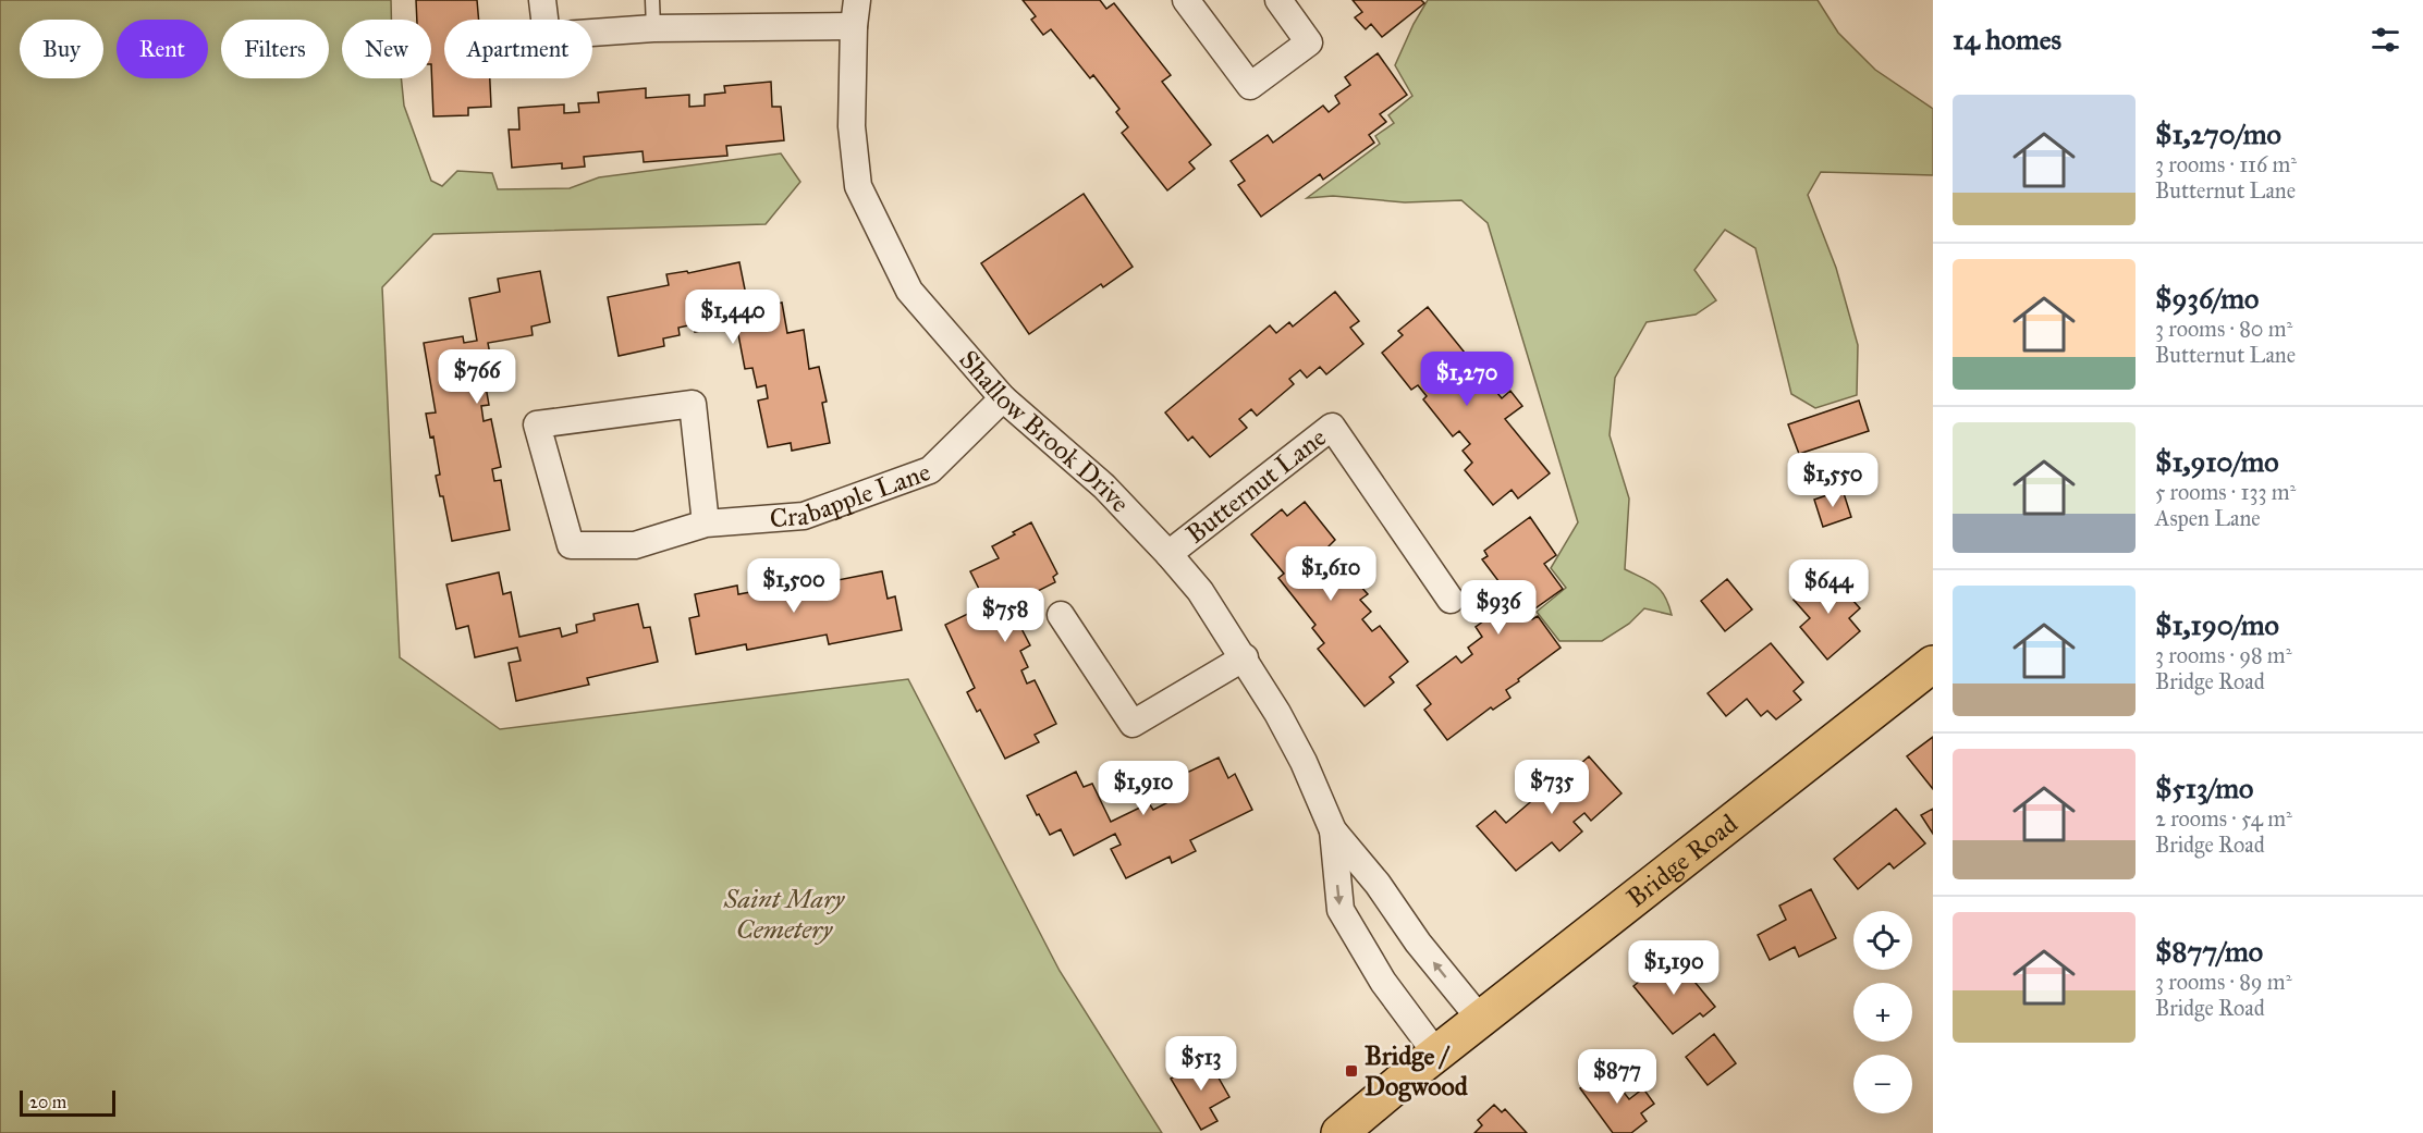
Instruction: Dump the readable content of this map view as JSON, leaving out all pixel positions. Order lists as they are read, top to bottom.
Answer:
{
  "streets": {
    "main road": ["Bridge Road"],
    "street": ["Shallow Brook Drive", "Butternut Lane", "Crabapple Lane"]
  },
  "crossings": [
    ["Shallow Brook Drive", "Butternut Lane"],
    ["Shallow Brook Drive", "Crabapple Lane"],
    ["Shallow Brook Drive", "Bridge Road"]
  ],
  "parks": ["Saint Mary Cemetery"],
  "places": {
    "transit": ["Bridge / Dogwood"]
  },
  "scale_bar": "20 m",
  "page": {
    "heading": "14 homes",
    "chip": [
      "Buy",
      "Rent",
      "Filters",
      "New",
      "Apartment"
    ],
    "list": [
      {
        "name": "$1,270/mo",
        "note": "3 rooms · 116 m² · Butternut Lane"
      },
      {
        "name": "$936/mo",
        "note": "3 rooms · 80 m² · Butternut Lane"
      },
      {
        "name": "$1,910/mo",
        "note": "5 rooms · 133 m² · Aspen Lane"
      },
      {
        "name": "$1,190/mo",
        "note": "3 rooms · 98 m² · Bridge Road"
      },
      {
        "name": "$513/mo",
        "note": "2 rooms · 54 m² · Bridge Road"
      },
      {
        "name": "$877/mo",
        "note": "3 rooms · 89 m² · Bridge Road"
      }
    ],
    "price": [
      "$1,440",
      "$766",
      "$1,270",
      "$1,550",
      "$1,610",
      "$1,500",
      "$644",
      "$936",
      "$758",
      "$735",
      "$1,910",
      "$1,190",
      "$513",
      "$877"
    ],
    "map_buttons": ["+", "−"],
    "scale": "20 m"
  }
}
